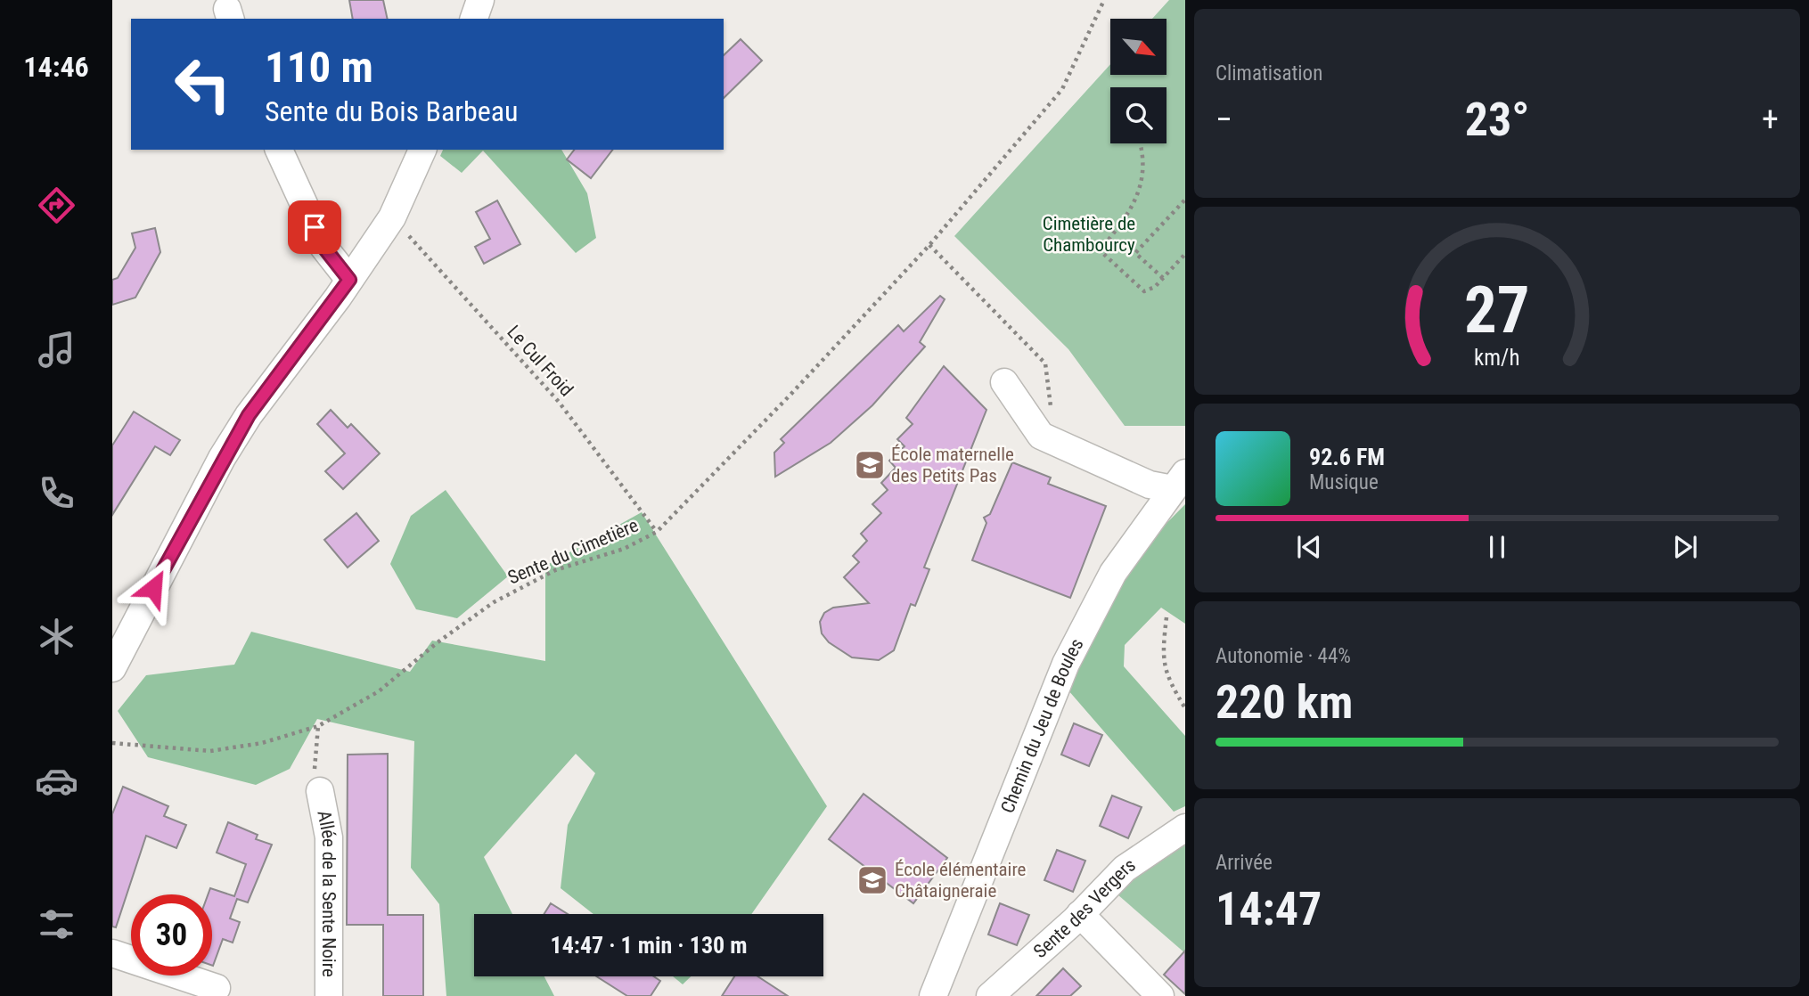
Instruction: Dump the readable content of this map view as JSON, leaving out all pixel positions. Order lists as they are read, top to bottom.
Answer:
{
  "streets": {
    "street": ["Chemin du Jeu de Boules", "Allée de la Sente Noire", "Sente des Vergers"],
    "path": ["Le Cul Froid", "Sente du Cimetière"]
  },
  "crossings": [
    ["Le Cul Froid", "Sente du Cimetière"]
  ],
  "parks": ["Cimetière de Chambourcy"],
  "places": {
    "school or university": ["École maternelle des Petits Pas", "École élémentaire Châtaigneraie"]
  },
  "north": "bottom right",
  "page": {
    "tabs": "14:46",
    "tile": [
      "Climatisation",
      ["Autonomie · 44%", "220 km"],
      ["Arrivée", "14:47"]
    ],
    "turn": ["110 m", "Sente du Bois Barbeau"],
    "heat": ["−", "23°", "+"],
    "song": ["92.6 FM", "Musique"],
    "limit": "30",
    "trip": "14:47 · 1 min · 130 m",
    "gauge": ["27", "km/h"]
  }
}
